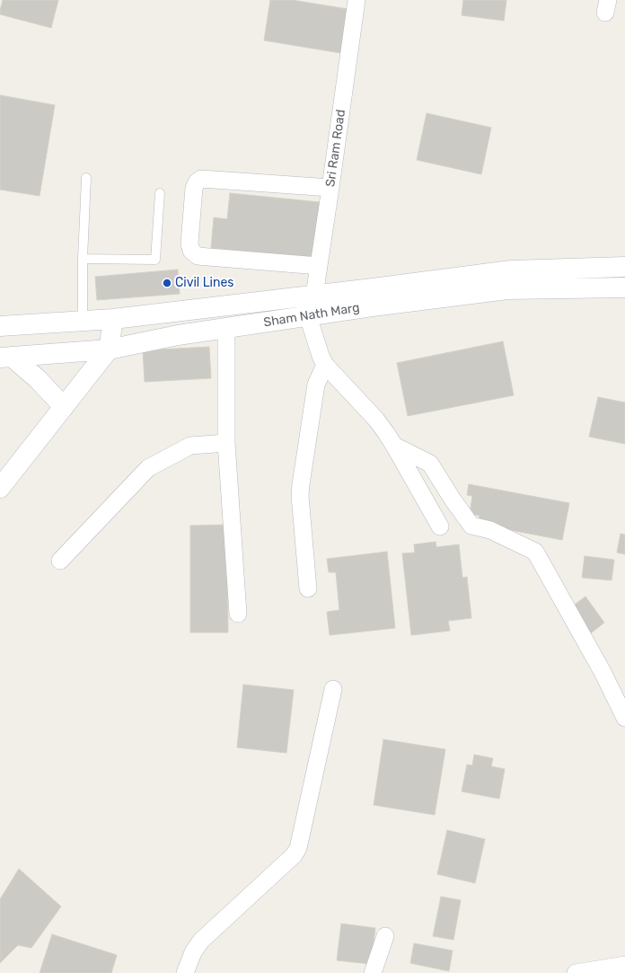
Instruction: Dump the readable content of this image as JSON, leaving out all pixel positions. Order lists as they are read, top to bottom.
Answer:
{
  "streets": {
    "main road": ["Sham Nath Marg"],
    "street": ["Sri Ram Road"]
  },
  "crossings": [
    ["Sri Ram Road", "Sham Nath Marg"]
  ],
  "places": ["Civil Lines"]
}
